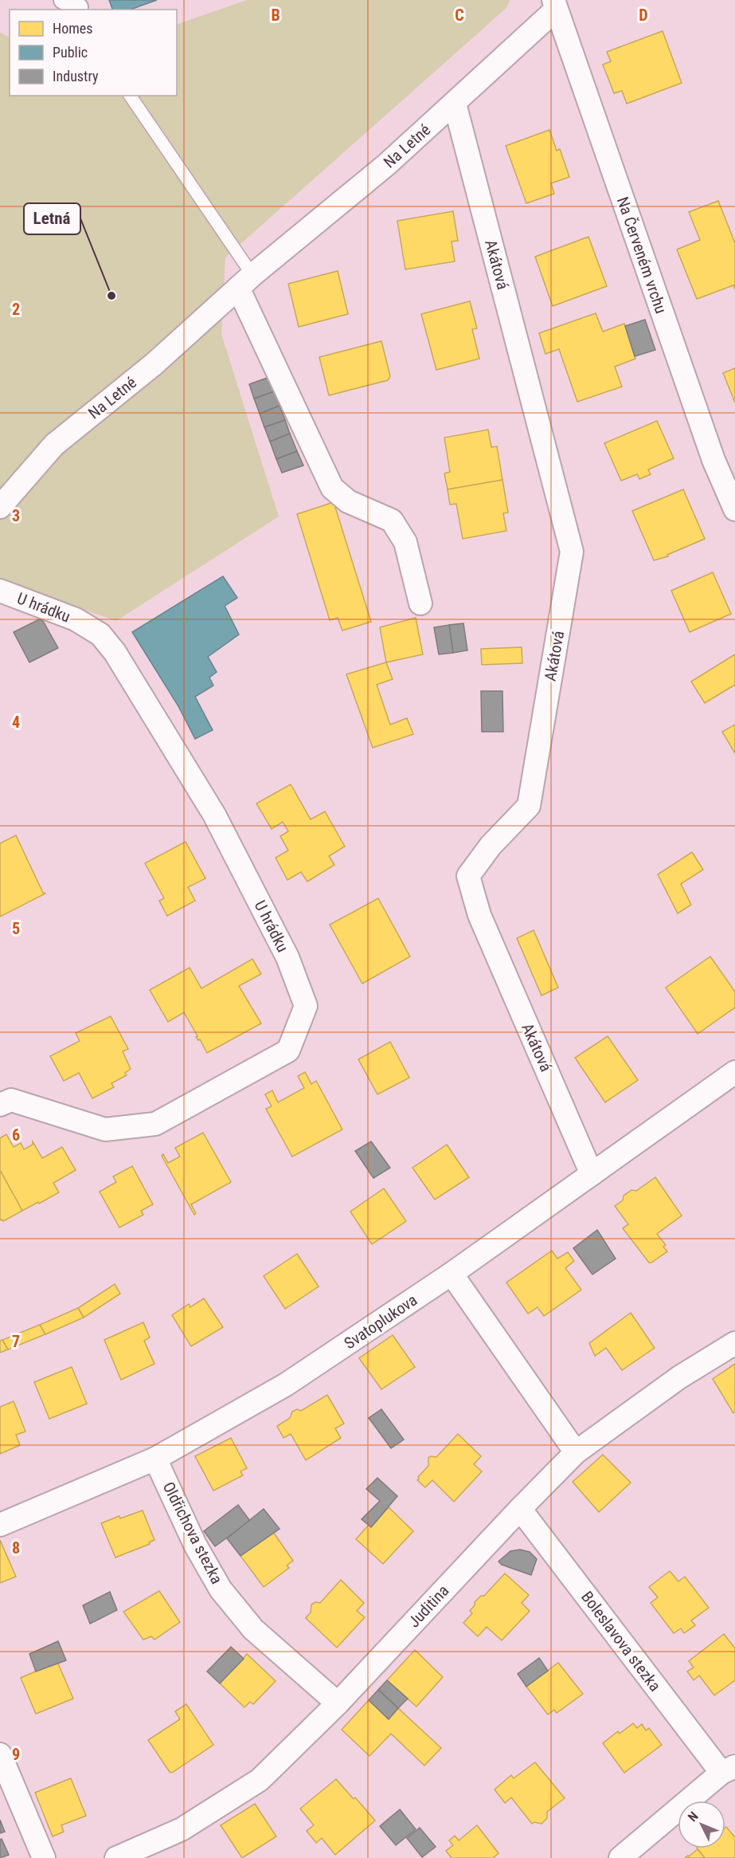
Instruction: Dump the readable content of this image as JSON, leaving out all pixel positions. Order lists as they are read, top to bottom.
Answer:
{
  "streets": {
    "street": [
      "Na Letné",
      "Na Červeném vrchu",
      "Akátová",
      "U hrádku",
      "Svatoplukova",
      "Oldřichova stezka",
      "Juditina",
      "Boleslavova stezka"
    ]
  },
  "crossings": [
    ["Na Letné", "Na Červeném vrchu"],
    ["Na Letné", "Akátová"],
    ["Akátová", "Svatoplukova"],
    ["Svatoplukova", "Oldřichova stezka"],
    ["Oldřichova stezka", "Juditina"],
    ["Juditina", "Boleslavova stezka"]
  ],
  "places": ["Letná"],
  "legend": ["Homes", "Public", "Industry"],
  "north": "top left",
  "grid": {
    "columns": ["B", "C", "D"],
    "rows": [
      "2",
      "3",
      "4",
      "5",
      "6",
      "7",
      "8",
      "9"
    ]
  }
}
